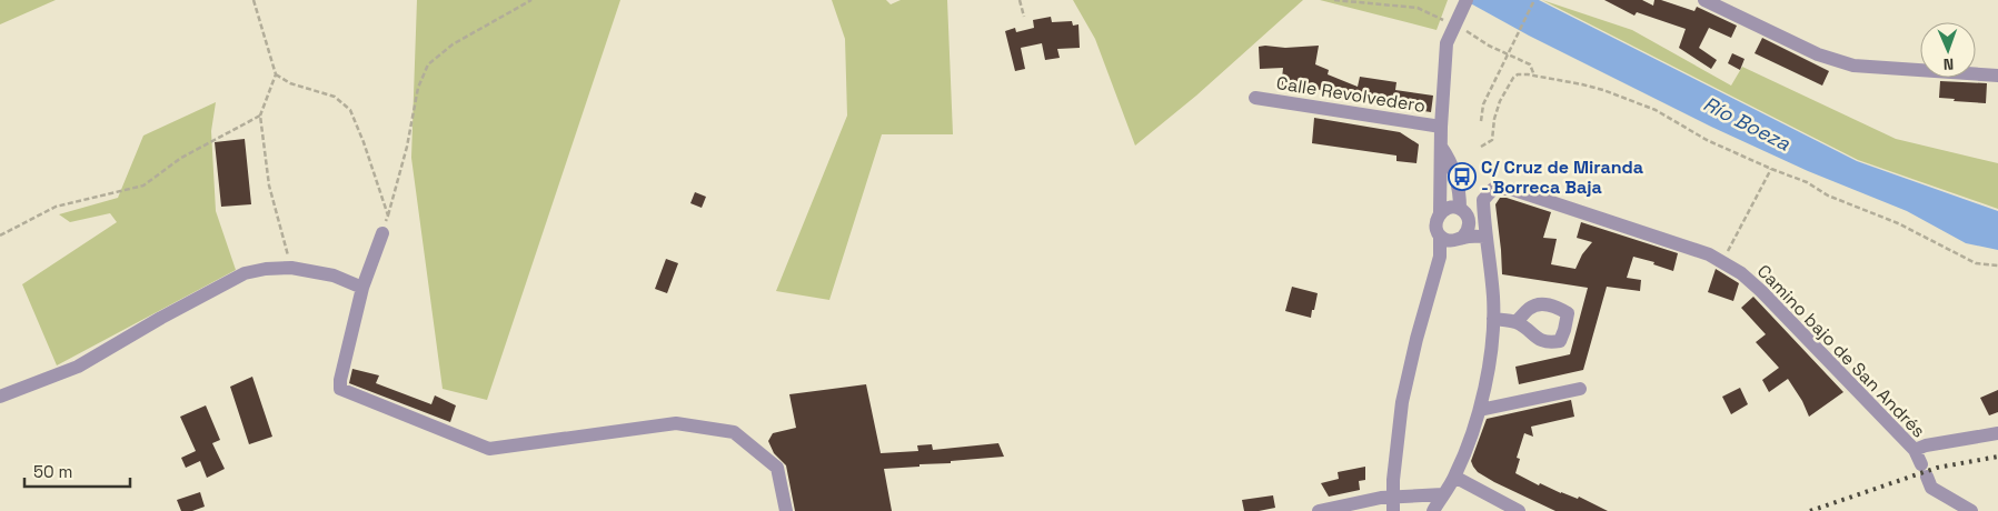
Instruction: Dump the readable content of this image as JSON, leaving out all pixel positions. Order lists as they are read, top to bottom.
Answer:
{
  "streets": {
    "street": ["Calle Revolvedero", "Camino bajo de San Andrés"]
  },
  "water": ["Río Boeza"],
  "places": {
    "bus stop": ["C/ Cruz de Miranda - Borreca Baja"]
  },
  "scale_bar": "50 m",
  "north": "bottom"
}
